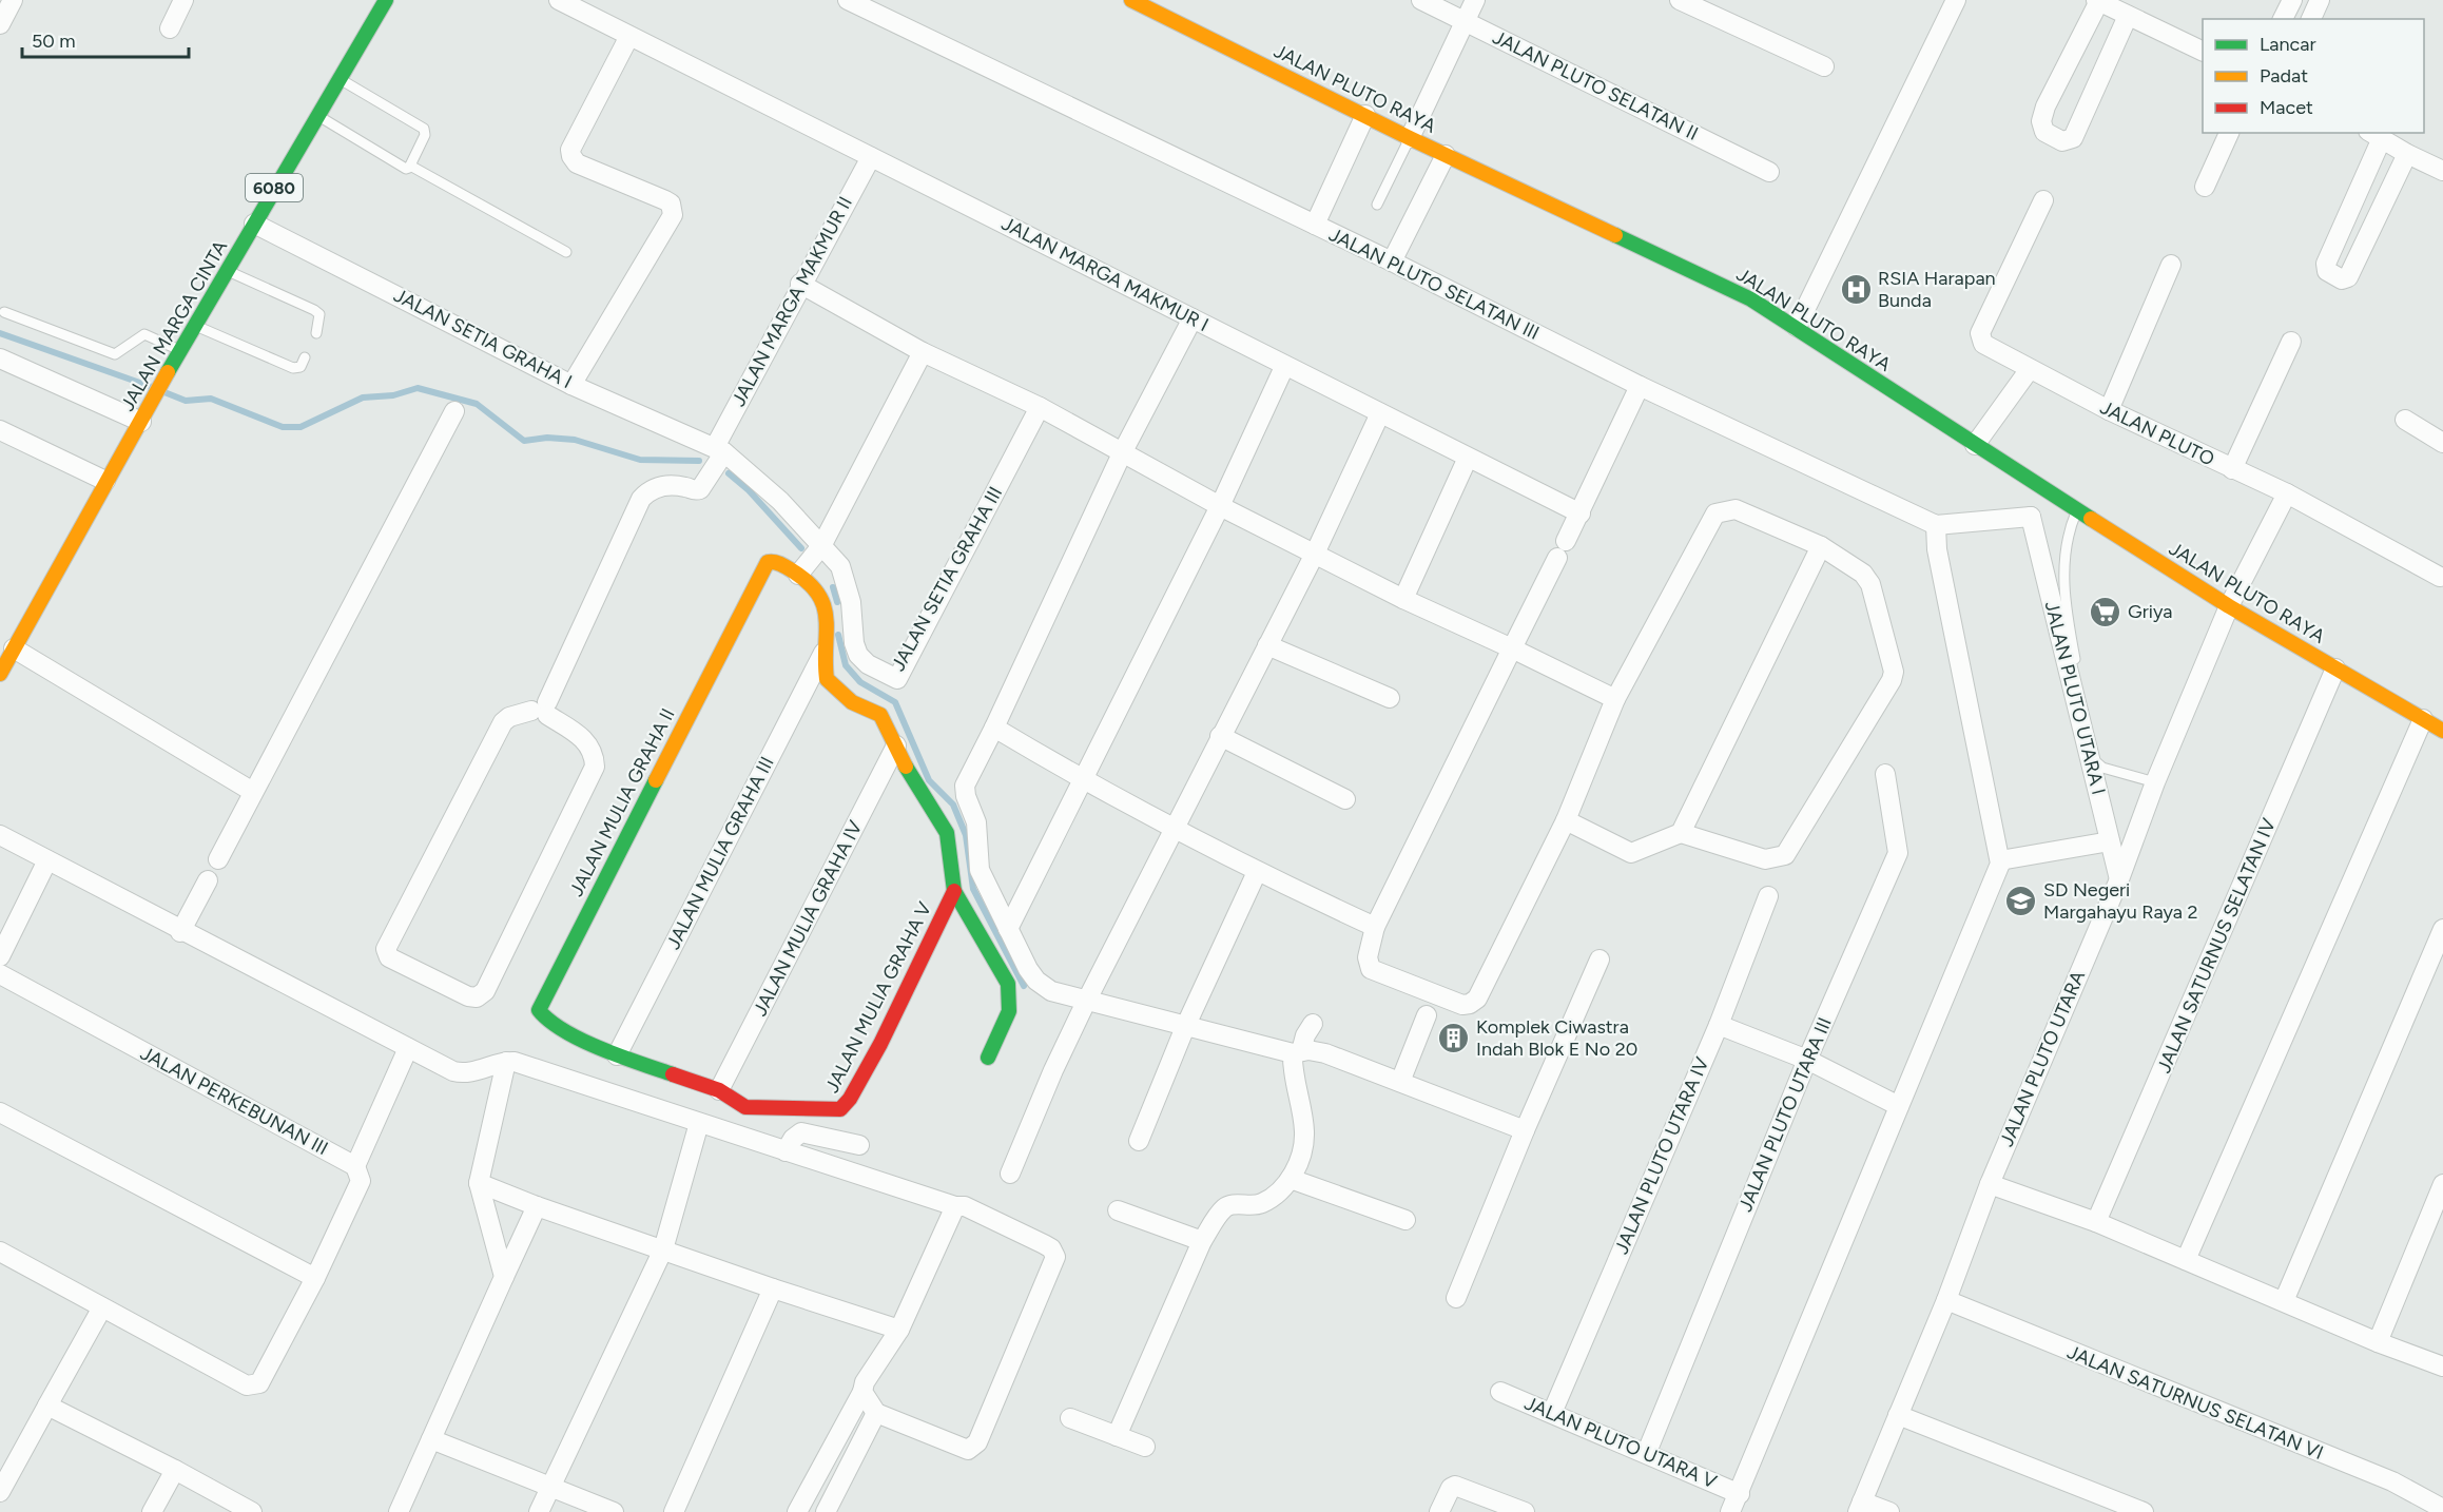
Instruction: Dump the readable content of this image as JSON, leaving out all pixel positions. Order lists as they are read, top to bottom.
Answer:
{
  "streets": {
    "street": [
      "JALAN PLUTO SELATAN II",
      "JALAN PLUTO RAYA",
      "6080",
      "JALAN MARGA MAKMUR I",
      "JALAN PLUTO SELATAN III",
      "JALAN MARGA MAKMUR II",
      "JALAN MARGA CINTA",
      "JALAN SETIA GRAHA I",
      "JALAN PLUTO",
      "JALAN SETIA GRAHA III",
      "JALAN PLUTO UTARA I",
      "JALAN MULIA GRAHA II",
      "JALAN MULIA GRAHA III",
      "JALAN MULIA GRAHA IV",
      "JALAN SATURNUS SELATAN IV",
      "JALAN MULIA GRAHA V",
      "JALAN PLUTO UTARA",
      "JALAN PERKEBUNAN III",
      "JALAN PLUTO UTARA III",
      "JALAN PLUTO UTARA IV",
      "JALAN SATURNUS SELATAN VI",
      "JALAN PLUTO UTARA V"
    ]
  },
  "crossings": [
    ["JALAN PLUTO RAYA", "JALAN SATURNUS SELATAN IV"],
    ["JALAN PLUTO RAYA", "JALAN PLUTO UTARA"],
    ["JALAN MARGA MAKMUR I", "JALAN MARGA MAKMUR II"],
    ["JALAN MARGA MAKMUR II", "JALAN SETIA GRAHA I"],
    ["JALAN MARGA CINTA", "JALAN SETIA GRAHA I"],
    ["JALAN SETIA GRAHA I", "JALAN SETIA GRAHA III"],
    ["JALAN PLUTO UTARA I", "JALAN PLUTO UTARA"],
    ["JALAN MULIA GRAHA II", "JALAN MULIA GRAHA III"],
    ["JALAN MULIA GRAHA IV", "JALAN MULIA GRAHA V"],
    ["JALAN PLUTO UTARA", "JALAN SATURNUS SELATAN VI"],
    ["JALAN PLUTO UTARA III", "JALAN PLUTO UTARA V"],
    ["JALAN PLUTO UTARA IV", "JALAN PLUTO UTARA V"]
  ],
  "places": {
    "hospital": ["RSIA Harapan Bunda"],
    "supermarket": ["Griya"],
    "school or university": ["SD Negeri Margahayu Raya 2"],
    "building": ["Komplek Ciwastra Indah Blok E No 20"]
  },
  "legend": ["Lancar", "Padat", "Macet"],
  "scale_bar": "50 m"
}
